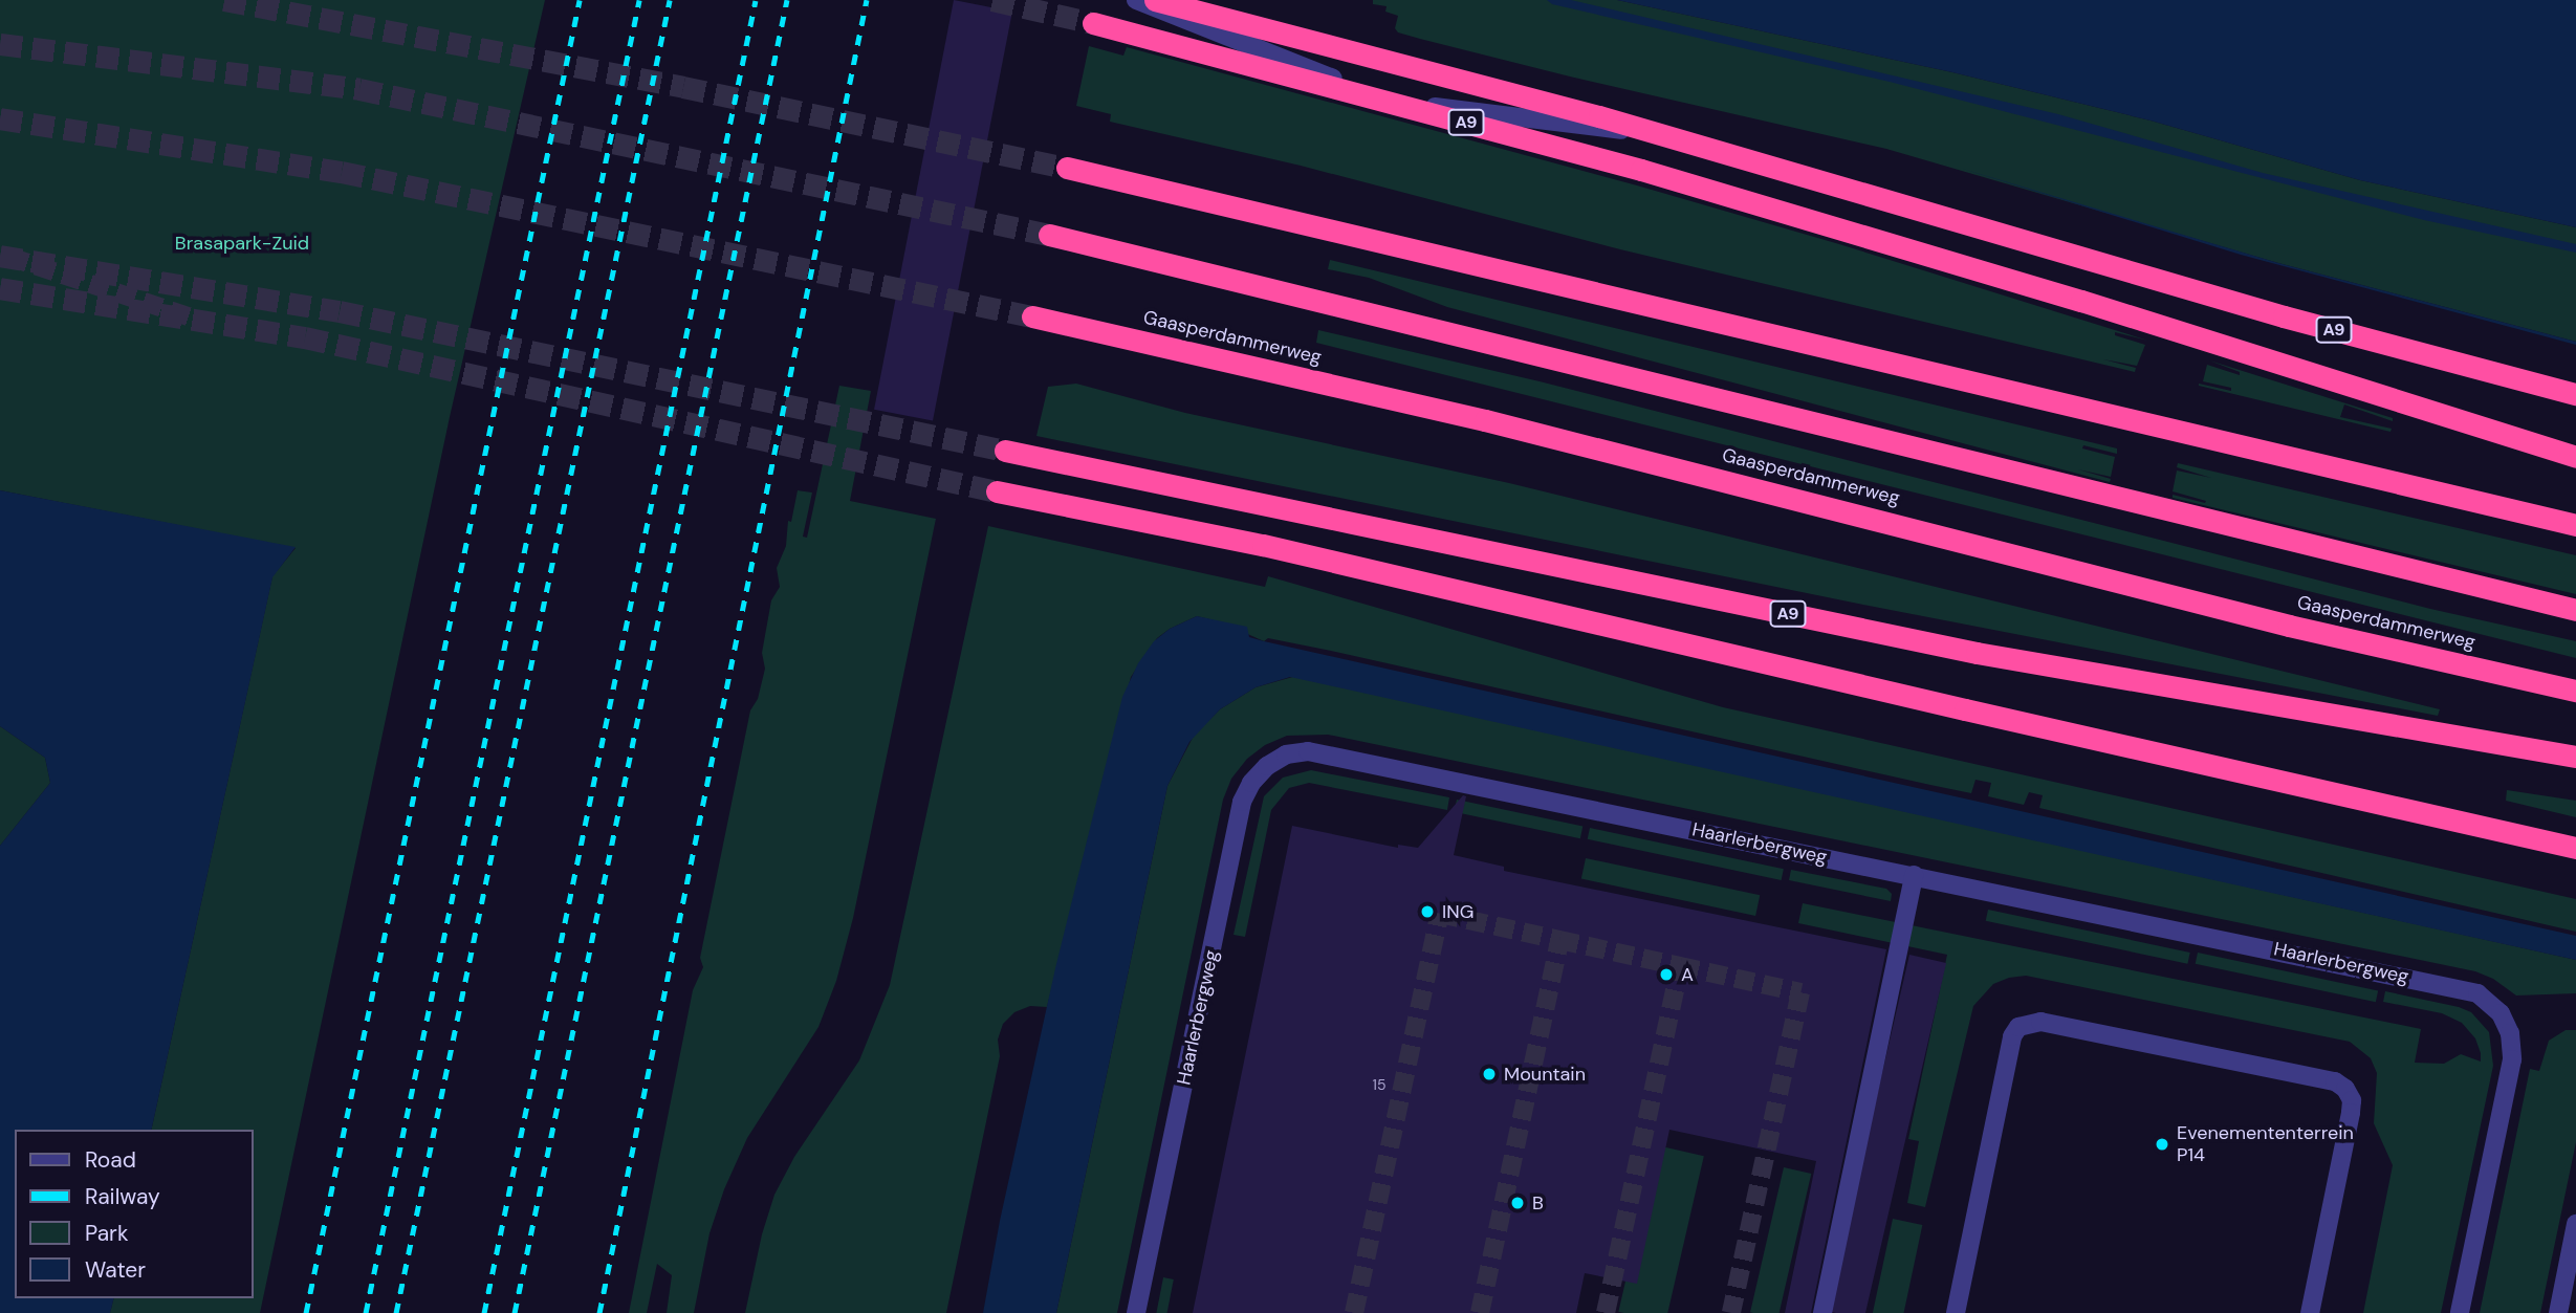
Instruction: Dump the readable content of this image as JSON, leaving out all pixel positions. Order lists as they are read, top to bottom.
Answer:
{
  "streets": {
    "highway": ["A9", "Gaasperdammerweg"],
    "street": ["Haarlerbergweg"]
  },
  "parks": ["Brasapark-Zuid"],
  "places": [
    "ING",
    "A",
    "Mountain",
    "Evenemententerrein P14",
    "B"
  ],
  "house_numbers": ["15"],
  "legend": [
    "Road",
    "Railway",
    "Park",
    "Water"
  ]
}
